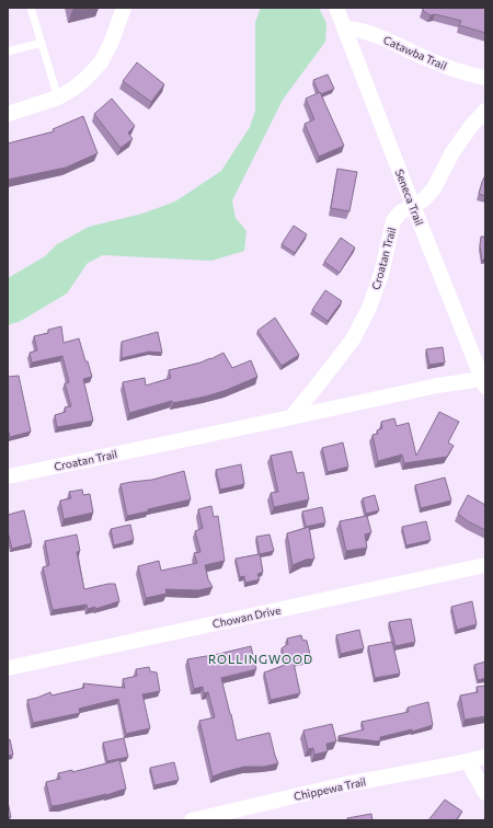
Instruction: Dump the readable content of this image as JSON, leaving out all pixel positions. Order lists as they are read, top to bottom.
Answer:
{
  "streets": {
    "street": [
      "Catawba Trail",
      "Seneca Trail",
      "Croatan Trail",
      "Chowan Drive",
      "Chippewa Trail"
    ]
  },
  "crossings": [
    ["Catawba Trail", "Seneca Trail"],
    ["Seneca Trail", "Croatan Trail"]
  ],
  "districts": ["ROLLINGWOOD"]
}
